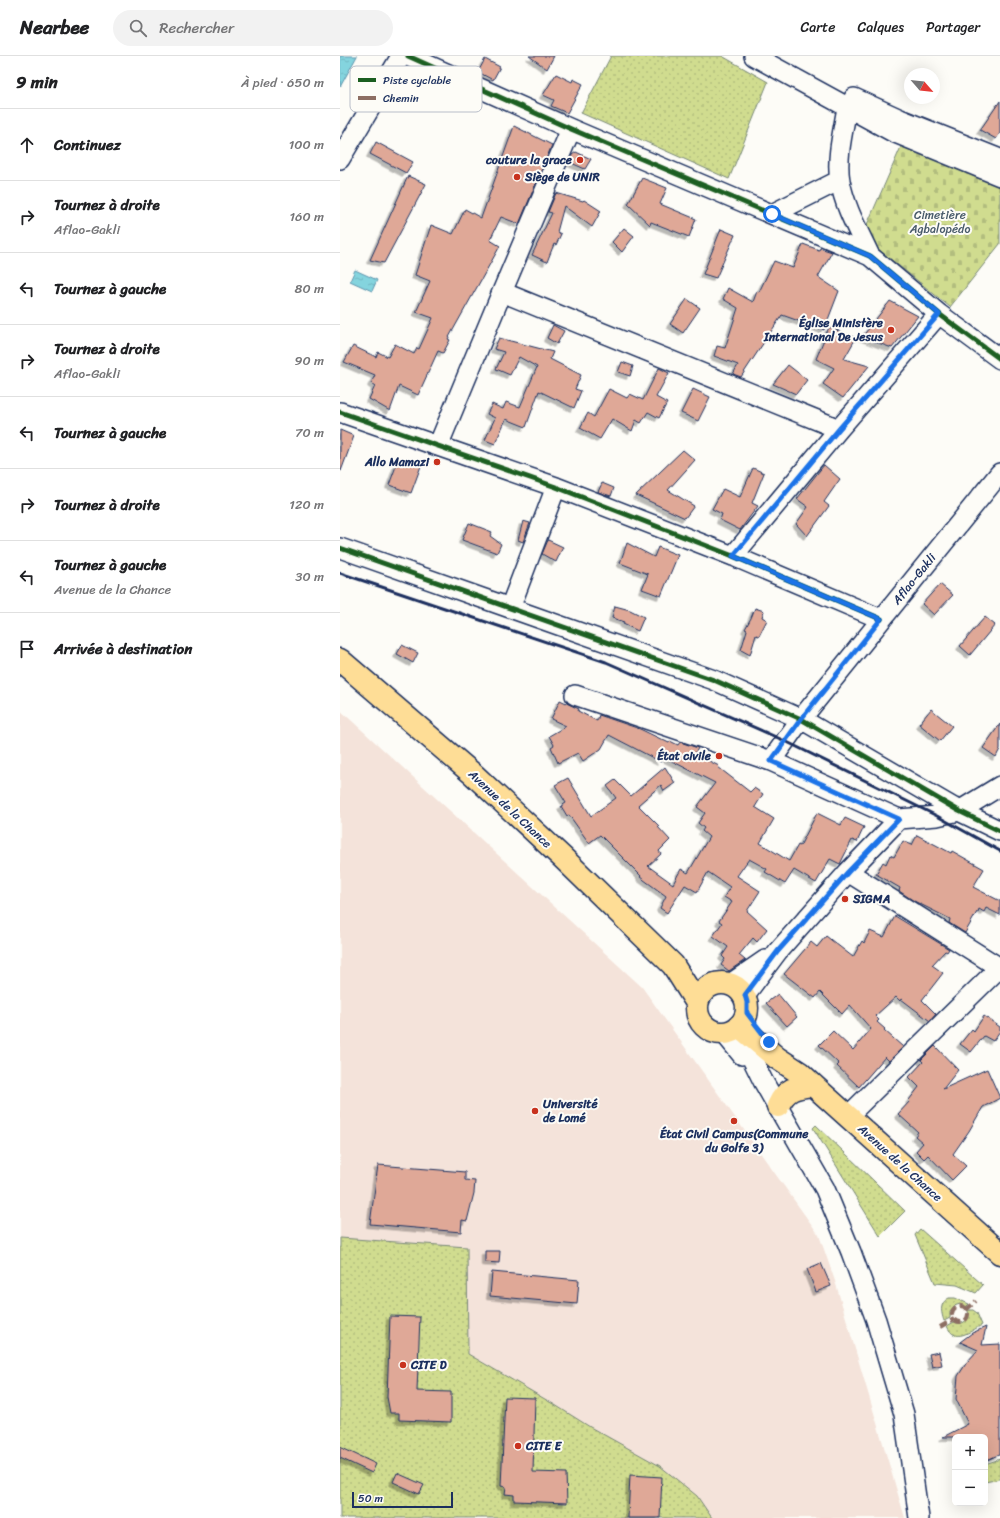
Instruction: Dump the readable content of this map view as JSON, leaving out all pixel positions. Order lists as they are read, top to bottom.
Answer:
{
  "streets": {
    "main road": ["Avenue de la Chance"],
    "street": ["Aflao-Gakli"]
  },
  "parks": ["Cimetière Agbalopédo"],
  "places": [
    "couture la grace",
    "Siège de UNIR",
    "Église Ministère International De Jesus",
    "Allo Mamazi",
    "État civile",
    "SIGMA",
    "Université de Lomé",
    "État Civil Campus(Commune du Golfe 3)",
    "CITE D",
    "CITE E"
  ],
  "legend": ["Piste cyclable", "Chemin"],
  "scale_bar": "50 m",
  "north": "bottom right",
  "page": {
    "header": "Nearbee",
    "search": "Rechercher",
    "nav": ["Carte", "Calques", "Partager"],
    "heading": ["9 min", "À pied · 650 m"],
    "list": [
      ["Continuez", "100 m"],
      ["Tournez à droite", "Aflao-Gakli", "160 m"],
      ["Tournez à gauche", "80 m"],
      ["Tournez à droite", "Aflao-Gakli", "90 m"],
      ["Tournez à gauche", "70 m"],
      ["Tournez à droite", "120 m"],
      ["Tournez à gauche", "Avenue de la Chance", "30 m"],
      "Arrivée à destination"
    ],
    "map_buttons": ["+", "−"],
    "scale": "50 m"
  }
}
